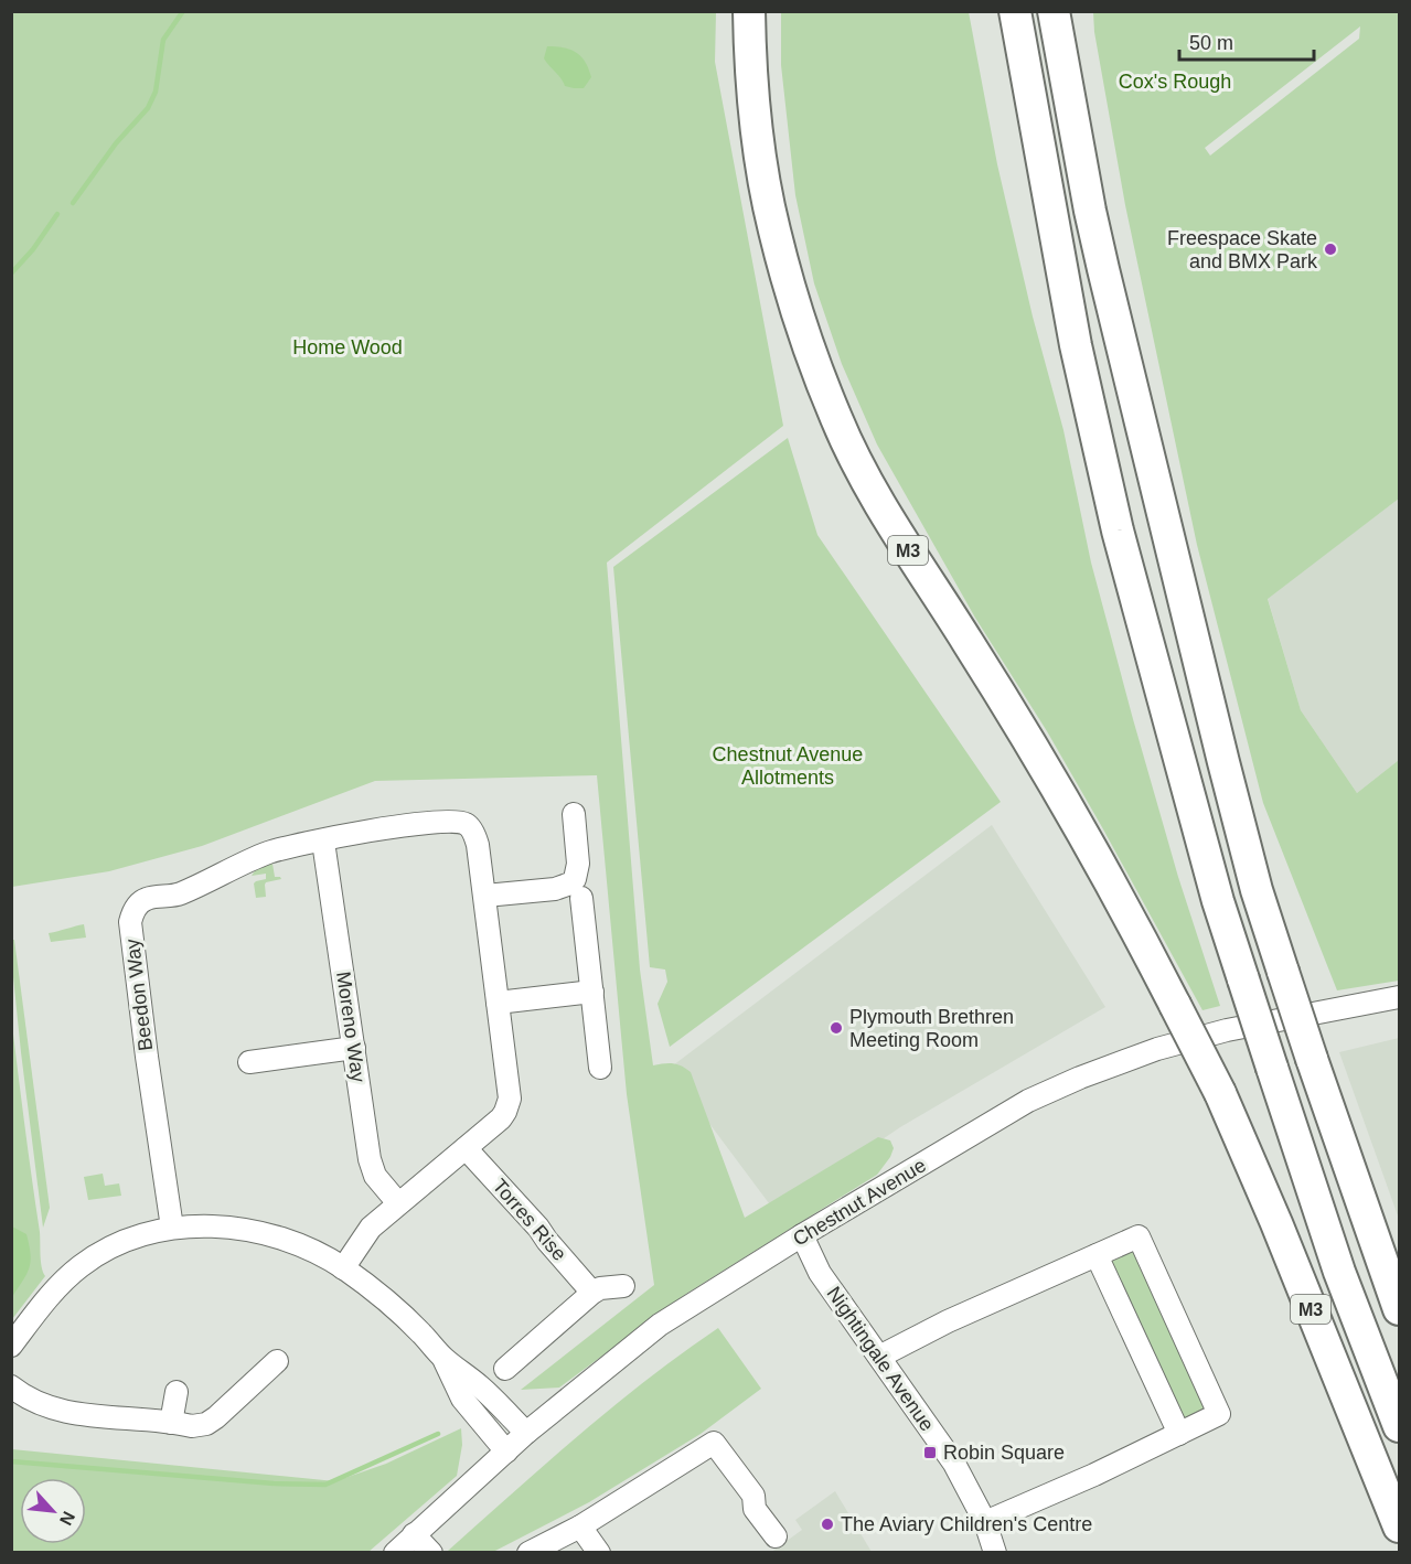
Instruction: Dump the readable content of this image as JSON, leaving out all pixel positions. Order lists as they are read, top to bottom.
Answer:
{
  "streets": {
    "highway": ["M3"],
    "street": [
      "Beedon Way",
      "Moreno Way",
      "Chestnut Avenue",
      "Torres Rise",
      "Nightingale Avenue"
    ]
  },
  "crossings": [
    ["Beedon Way", "Moreno Way"],
    ["Beedon Way", "Torres Rise"],
    ["Chestnut Avenue", "Nightingale Avenue"]
  ],
  "parks": ["Cox's Rough", "Home Wood", "Chestnut Avenue Allotments"],
  "places": {
    "other": ["Freespace Skate and BMX Park", "Plymouth Brethren Meeting Room", "The Aviary Children's Centre"],
    "transit": ["Robin Square"]
  },
  "scale_bar": "50 m",
  "north": "bottom right"
}
